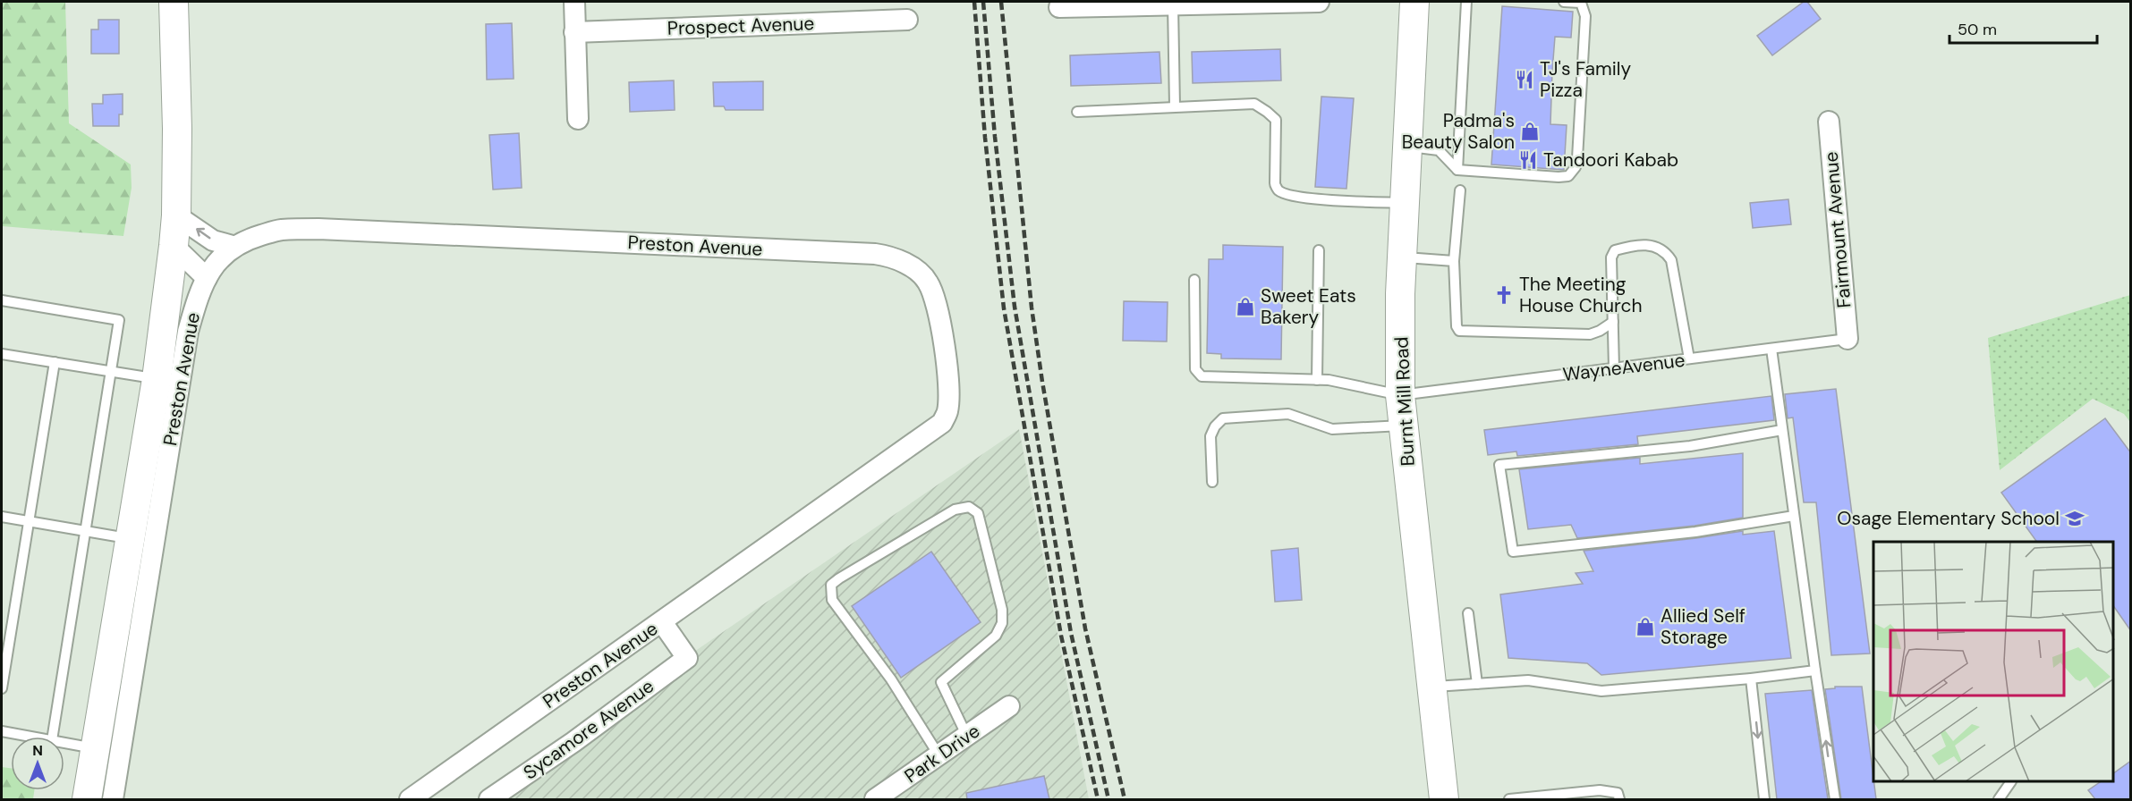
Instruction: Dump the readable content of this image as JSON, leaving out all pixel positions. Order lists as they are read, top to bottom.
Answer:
{
  "streets": {
    "street": [
      "Prospect Avenue",
      "Fairmount Avenue",
      "Preston Avenue",
      "Burnt Mill Road",
      "Sycamore Avenue",
      "Park Drive"
    ],
    "lane": ["WayneAvenue"]
  },
  "crossings": [
    ["Fairmount Avenue", "WayneAvenue"],
    ["Preston Avenue", "Sycamore Avenue"],
    ["WayneAvenue", "Burnt Mill Road"]
  ],
  "places": {
    "restaurant": ["TJ's Family Pizza", "Tandoori Kabab"],
    "shop": ["Padma's Beauty Salon", "Sweet Eats Bakery", "Allied Self Storage"],
    "church": ["The Meeting House Church"],
    "school or university": ["Osage Elementary School"]
  },
  "scale_bar": "50 m",
  "north": "top"
}
